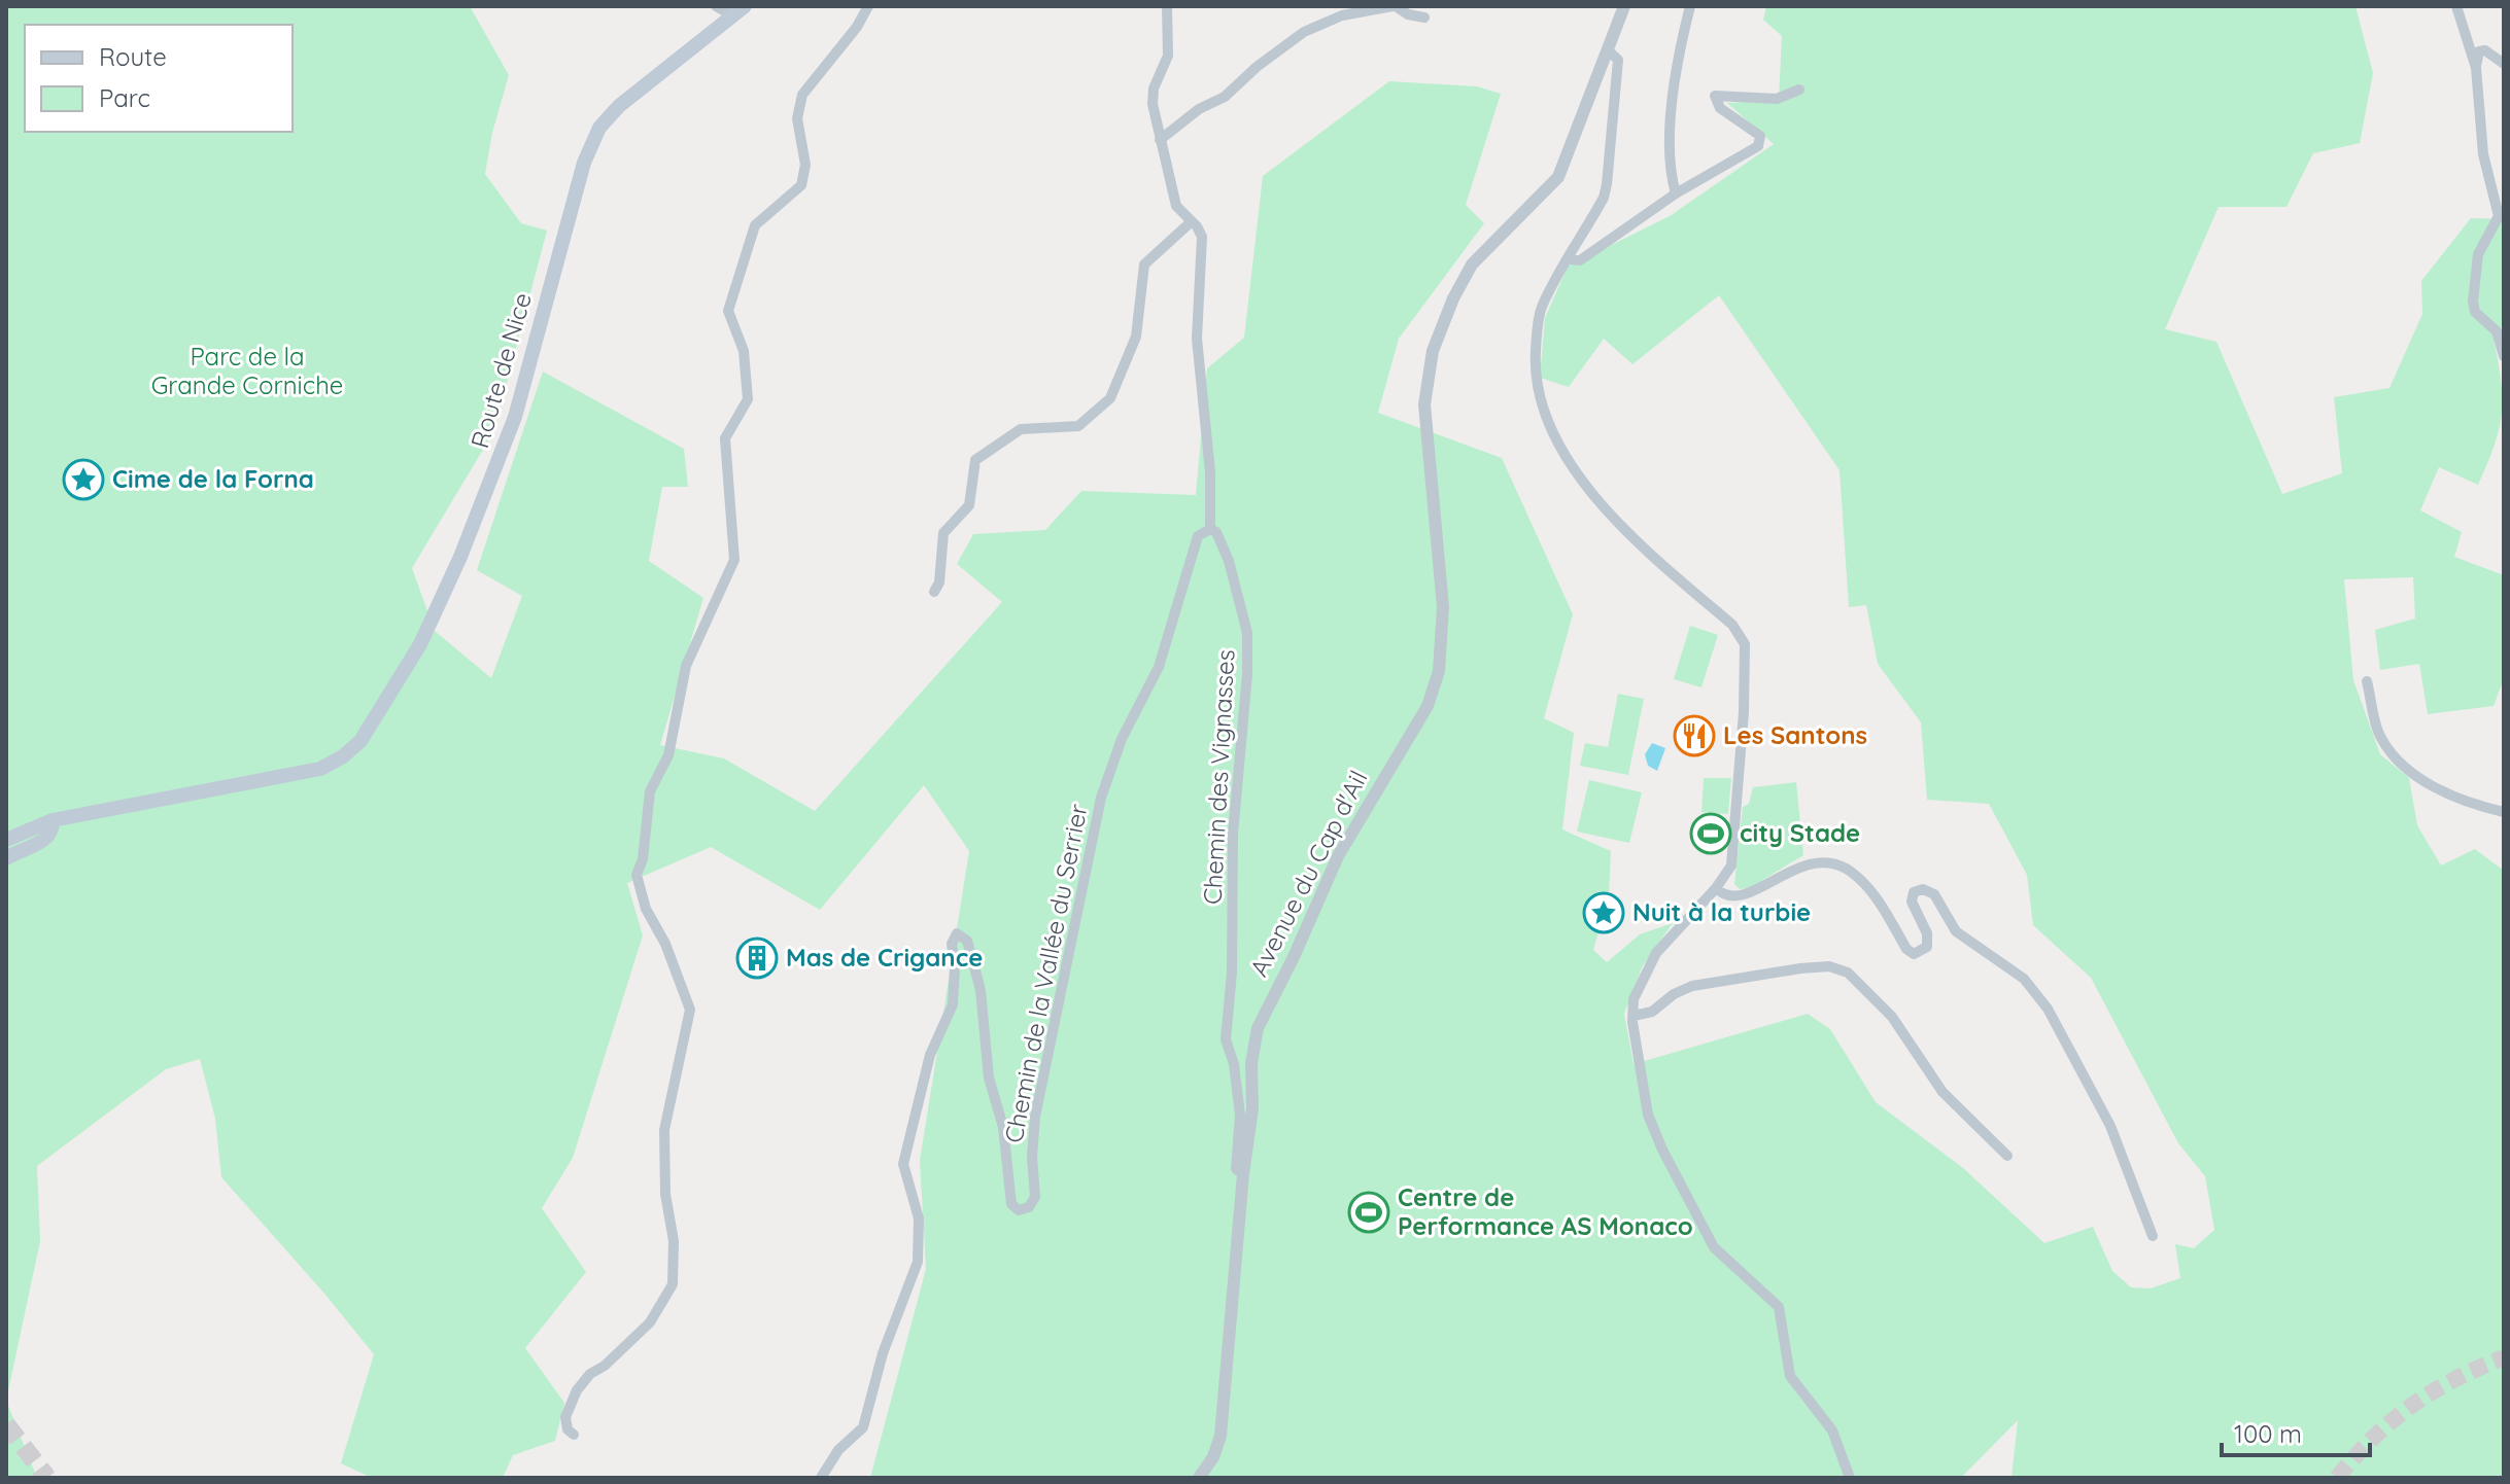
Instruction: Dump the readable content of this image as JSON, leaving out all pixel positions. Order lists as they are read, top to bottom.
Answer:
{
  "streets": {
    "main road": ["Route de Nice"],
    "street": ["Chemin des Vignasses", "Avenue du Cap d'Ail", "Chemin de la Vallée du Serrier"]
  },
  "crossings": [
    ["Chemin des Vignasses", "Avenue du Cap d'Ail"],
    ["Chemin des Vignasses", "Chemin de la Vallée du Serrier"]
  ],
  "parks": ["Parc de la Grande Corniche"],
  "places": {
    "place": ["Cime de la Forna", "Nuit à la turbie"],
    "restaurant": ["Les Santons"],
    "sports": ["city Stade", "Centre de Performance AS Monaco"],
    "building": ["Mas de Crigance"]
  },
  "legend": ["Route", "Parc"],
  "scale_bar": "100 m"
}
